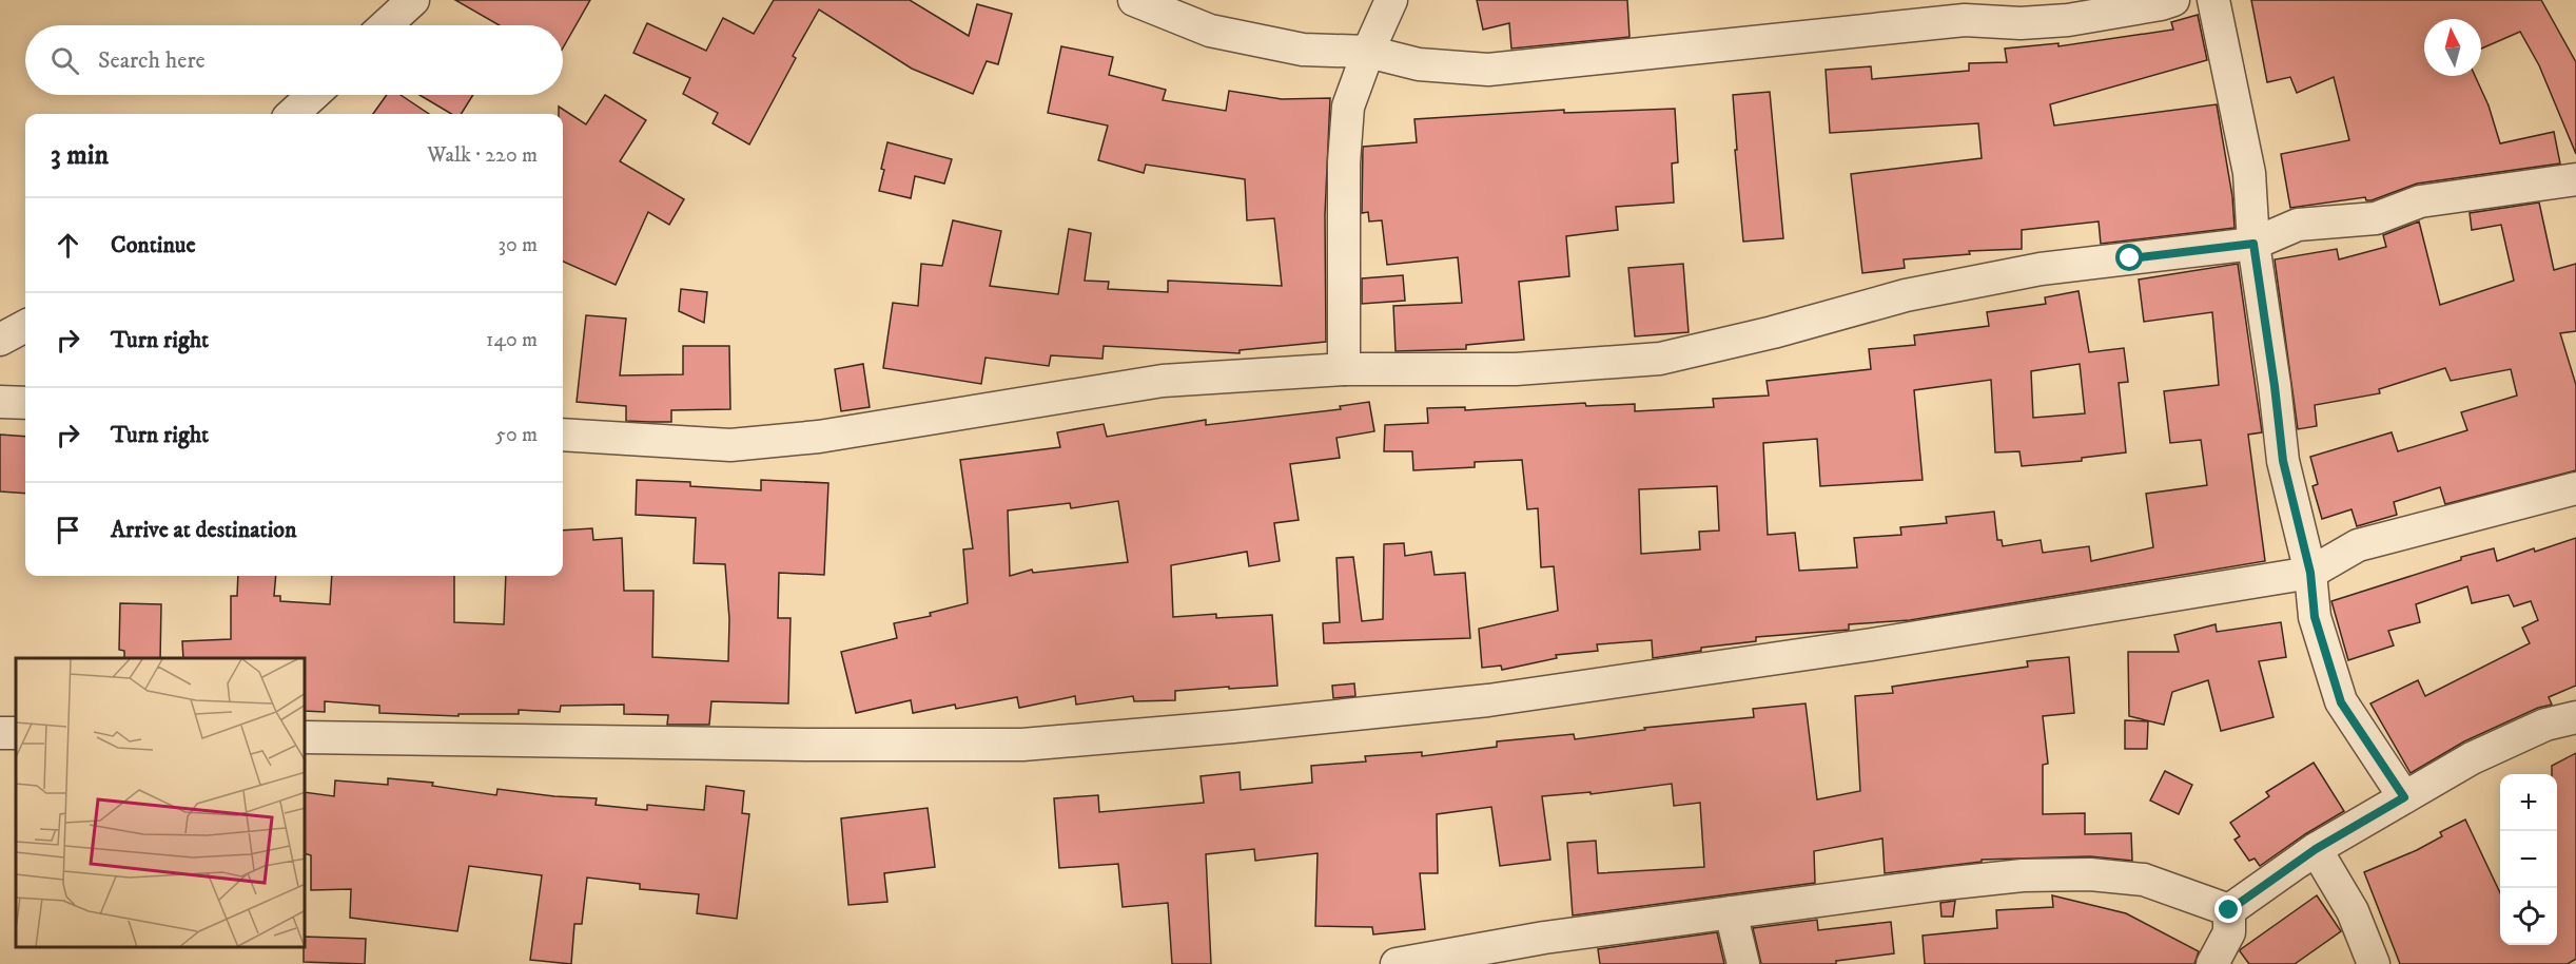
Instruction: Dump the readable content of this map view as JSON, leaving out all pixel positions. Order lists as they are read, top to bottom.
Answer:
{
  "north": "top",
  "page": {
    "search": "Search here",
    "heading": ["3 min", "Walk · 220 m"],
    "list": [
      ["Continue", "30 m"],
      ["Turn right", "140 m"],
      ["Turn right", "50 m"],
      "Arrive at destination"
    ],
    "map_buttons": ["+", "−"]
  }
}
